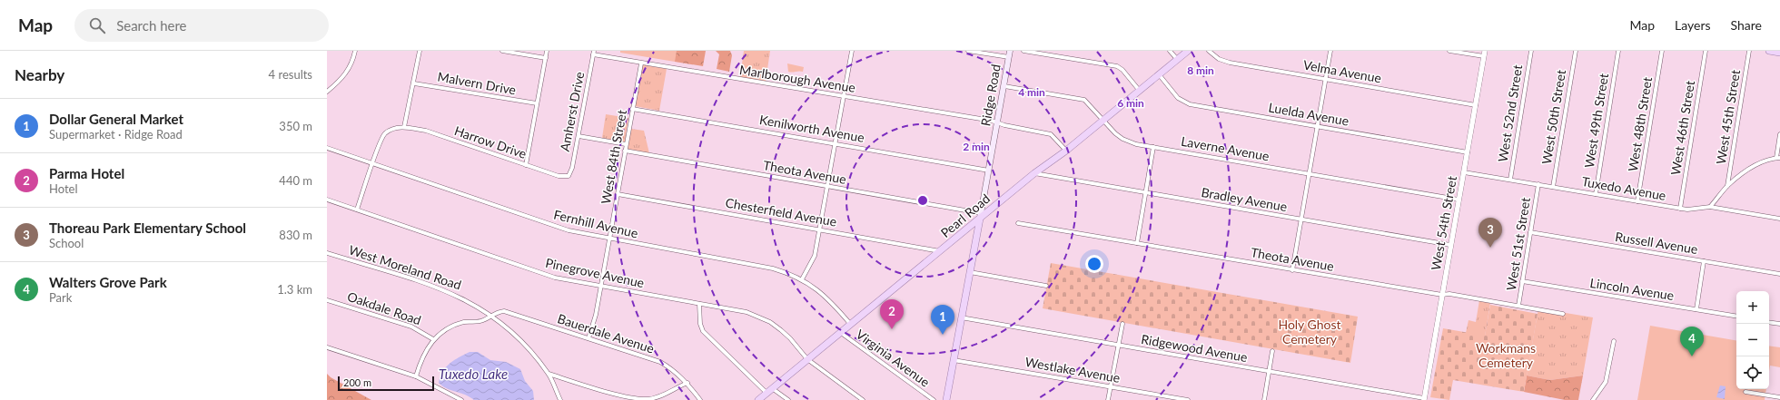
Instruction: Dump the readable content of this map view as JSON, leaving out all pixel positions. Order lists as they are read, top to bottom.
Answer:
{
  "streets": {
    "main road": ["Ridge Road", "Pearl Road"],
    "street": [
      "Velma Avenue",
      "Marlborough Avenue",
      "Malvern Drive",
      "Amherst Drive",
      "West 52nd Street",
      "Luelda Avenue",
      "West 50th Street",
      "West 45th Street",
      "West 49th Street",
      "West 48th Street",
      "West 46th Street",
      "Kenilworth Avenue",
      "Harrow Drive",
      "Laverne Avenue",
      "West 84th Street",
      "Theota Avenue",
      "Tuxedo Avenue",
      "Bradley Avenue",
      "Chesterfield Avenue",
      "West 54th Street",
      "Fernhill Avenue",
      "Russell Avenue",
      "West 51st Street",
      "West Moreland Road",
      "Pinegrove Avenue",
      "Lincoln Avenue",
      "Oakdale Road",
      "Bauerdale Avenue",
      "Ridgewood Avenue",
      "Virginia Avenue",
      "Westlake Avenue"
    ]
  },
  "crossings": [
    ["Velma Avenue", "West 54th Street"],
    ["Marlborough Avenue", "Ridge Road"],
    ["Marlborough Avenue", "Amherst Drive"],
    ["Marlborough Avenue", "West 84th Street"],
    ["Marlborough Avenue", "Pearl Road"],
    ["Ridge Road", "Kenilworth Avenue"],
    ["Ridge Road", "Laverne Avenue"],
    ["Ridge Road", "Theota Avenue"],
    ["Ridge Road", "Pearl Road"],
    ["Ridge Road", "Ridgewood Avenue"],
    ["Ridge Road", "Westlake Avenue"],
    ["Amherst Drive", "Harrow Drive"],
    ["West 52nd Street", "Tuxedo Avenue"],
    ["Luelda Avenue", "Pearl Road"],
    ["Luelda Avenue", "West 54th Street"],
    ["West 50th Street", "Tuxedo Avenue"],
    ["West 49th Street", "Tuxedo Avenue"],
    ["West 48th Street", "Tuxedo Avenue"],
    ["West 46th Street", "Tuxedo Avenue"],
    ["Kenilworth Avenue", "West 84th Street"],
    ["Laverne Avenue", "Pearl Road"],
    ["Laverne Avenue", "West 54th Street"],
    ["West 84th Street", "Theota Avenue"],
    ["West 84th Street", "Chesterfield Avenue"],
    ["West 84th Street", "Fernhill Avenue"],
    ["West 84th Street", "Pinegrove Avenue"],
    ["West 84th Street", "Bauerdale Avenue"],
    ["Theota Avenue", "Pearl Road"],
    ["Theota Avenue", "West 54th Street"],
    ["Theota Avenue", "West 51st Street"],
    ["Tuxedo Avenue", "West 54th Street"],
    ["Tuxedo Avenue", "West 51st Street"],
    ["Bradley Avenue", "Pearl Road"],
    ["Bradley Avenue", "West 54th Street"],
    ["Chesterfield Avenue", "Pearl Road"],
    ["Pearl Road", "Fernhill Avenue"],
    ["Pearl Road", "Pinegrove Avenue"],
    ["Pearl Road", "Virginia Avenue"],
    ["West 54th Street", "Ridgewood Avenue"],
    ["Russell Avenue", "West 51st Street"],
    ["West 51st Street", "Lincoln Avenue"],
    ["West Moreland Road", "Bauerdale Avenue"],
    ["Oakdale Road", "Bauerdale Avenue"]
  ],
  "water": ["Tuxedo Lake"],
  "parks": ["Holy Ghost Cemetery", "Workmans Cemetery"],
  "scale_bar": "200 m",
  "page": {
    "header": "Map",
    "search": "Search here",
    "nav": ["Map", "Layers", "Share"],
    "heading": ["Nearby", "4 results"],
    "list": [
      {
        "mark": "1",
        "name": "Dollar General Market",
        "note": "Supermarket · Ridge Road",
        "value": "350 m"
      },
      {
        "mark": "2",
        "name": "Parma Hotel",
        "note": "Hotel",
        "value": "440 m"
      },
      {
        "mark": "3",
        "name": "Thoreau Park Elementary School",
        "note": "School",
        "value": "830 m"
      },
      {
        "mark": "4",
        "name": "Walters Grove Park",
        "note": "Park",
        "value": "1.3 km"
      }
    ],
    "pins": [
      "3",
      "2",
      "1",
      "4"
    ],
    "map_buttons": ["+", "−"],
    "scale": "200 m"
  },
  "rings": [
    "8 min",
    "4 min",
    "6 min",
    "2 min"
  ]
}
